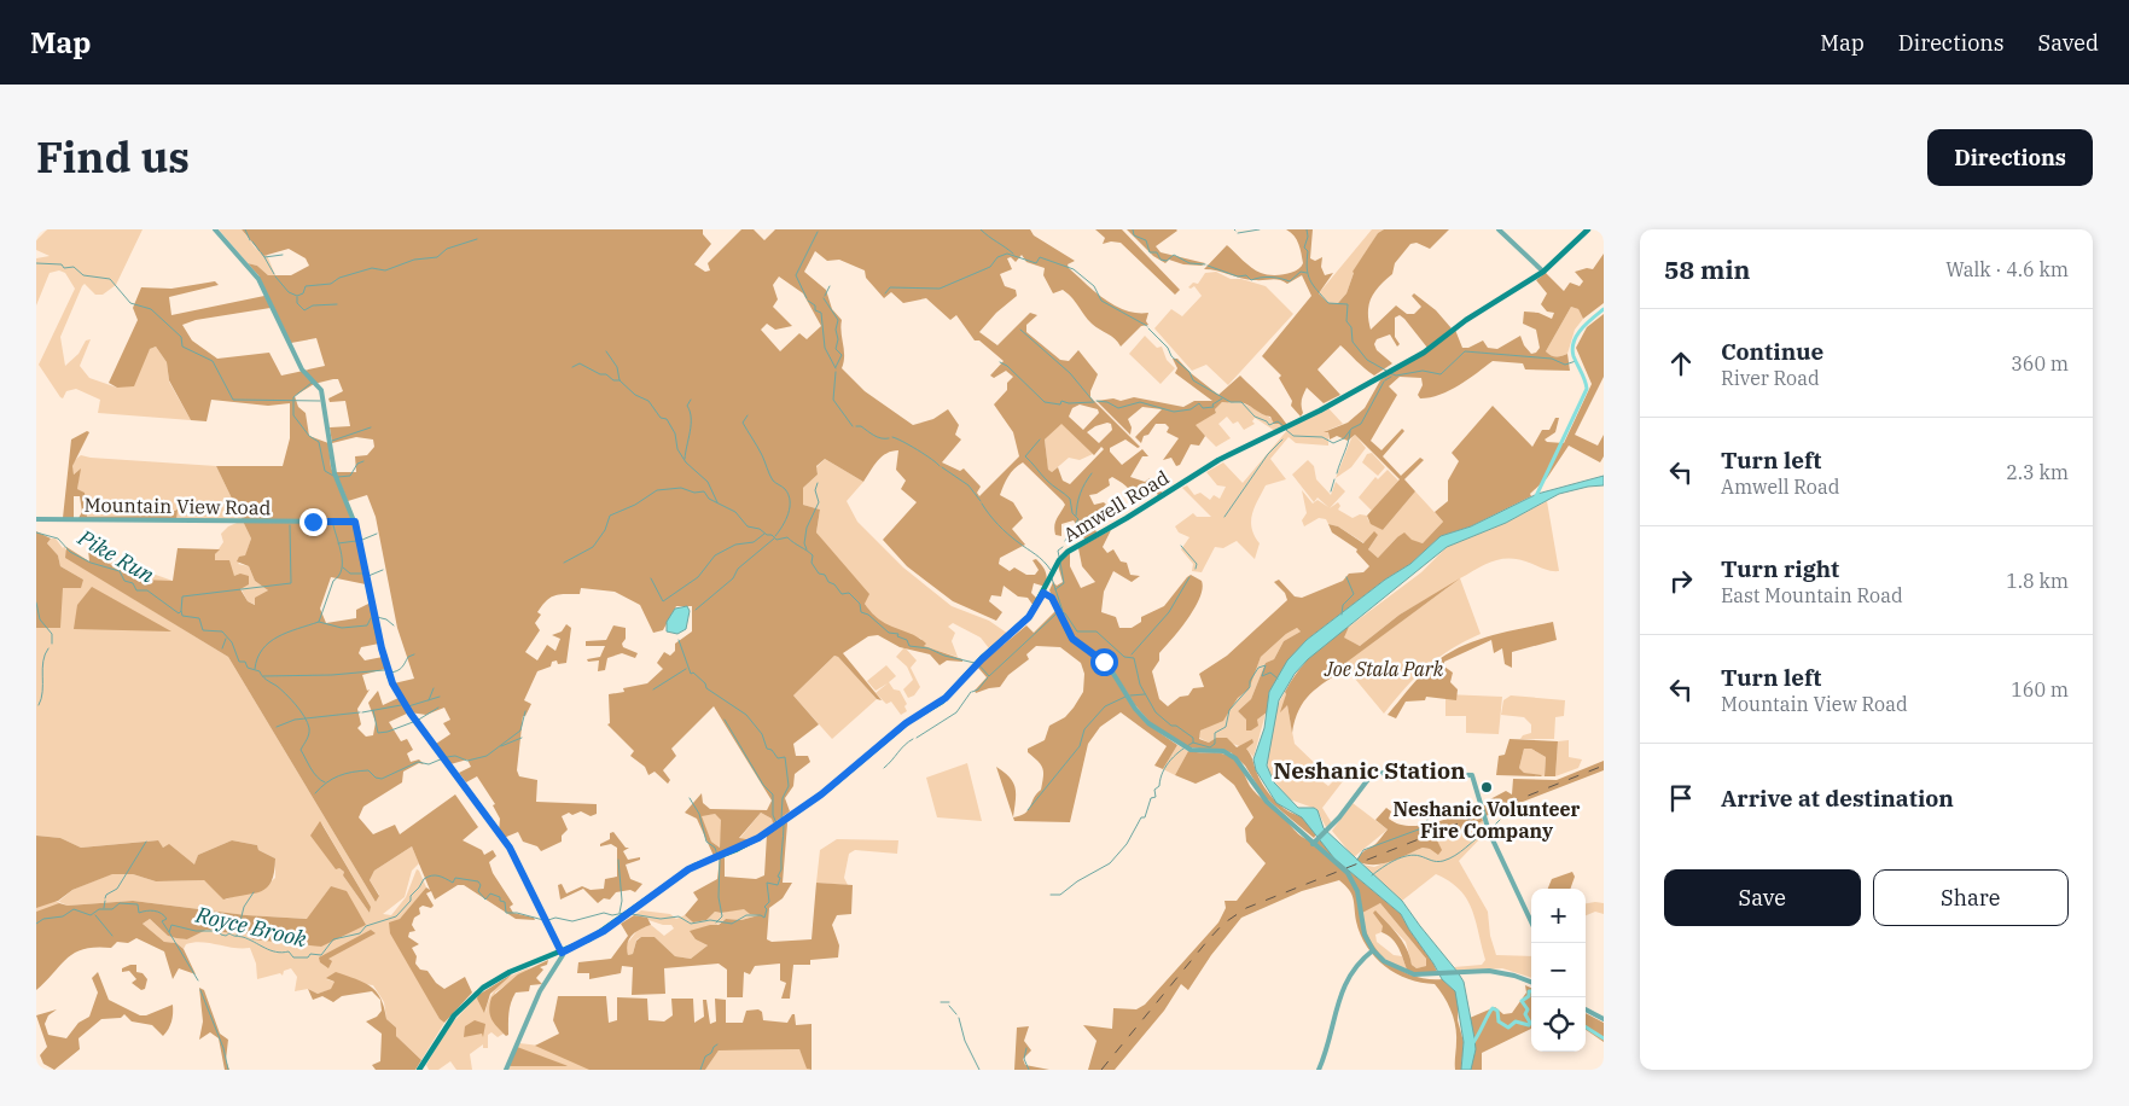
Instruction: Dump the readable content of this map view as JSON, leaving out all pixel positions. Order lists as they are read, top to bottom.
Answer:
{
  "streets": {
    "main road": ["Amwell Road"],
    "street": ["Mountain View Road"]
  },
  "districts": ["Neshanic Station"],
  "water": ["Pike Run", "Royce Brook"],
  "parks": ["Joe Stala Park"],
  "places": ["Neshanic Volunteer Fire Company"],
  "page": {
    "header": "Map",
    "nav": ["Map", "Directions", "Saved"],
    "title": "Find us",
    "buttons": [
      "Directions",
      ["Save", "Share"]
    ],
    "heading": ["58 min", "Walk · 4.6 km"],
    "list": [
      ["Continue", "River Road", "360 m"],
      ["Turn left", "Amwell Road", "2.3 km"],
      ["Turn right", "East Mountain Road", "1.8 km"],
      ["Turn left", "Mountain View Road", "160 m"],
      "Arrive at destination"
    ],
    "map_buttons": ["+", "−"]
  }
}
